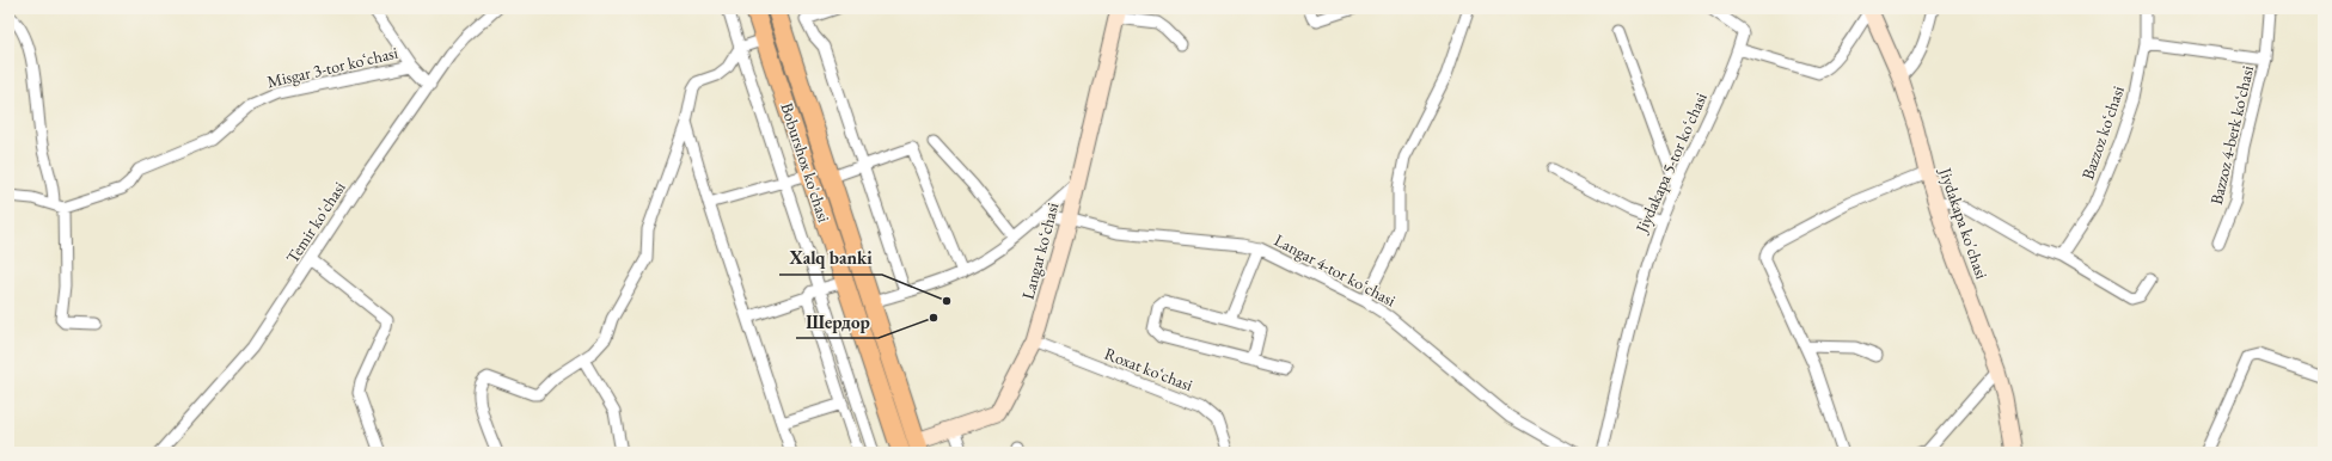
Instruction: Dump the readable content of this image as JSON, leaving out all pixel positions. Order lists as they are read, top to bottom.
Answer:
{
  "streets": {
    "main road": ["Boburshox ko'chasi"],
    "street": [
      "Misgar 3-tor koʻchasi",
      "Bazzoz koʻchasi",
      "Bazzoz 4-berk koʻchasi",
      "Jiydakapa 5-tor koʻchasi",
      "Temir ko'chasi",
      "Jiydakapa ko'chasi",
      "Langar koʻchasi",
      "Langar 4-tor koʻchasi",
      "Roxat koʻchasi"
    ]
  },
  "crossings": [
    ["Bazzoz koʻchasi", "Bazzoz 4-berk koʻchasi"],
    ["Langar koʻchasi", "Langar 4-tor koʻchasi"],
    ["Langar koʻchasi", "Roxat koʻchasi"]
  ],
  "places": ["Xalq banki", "Шердор"]
}
